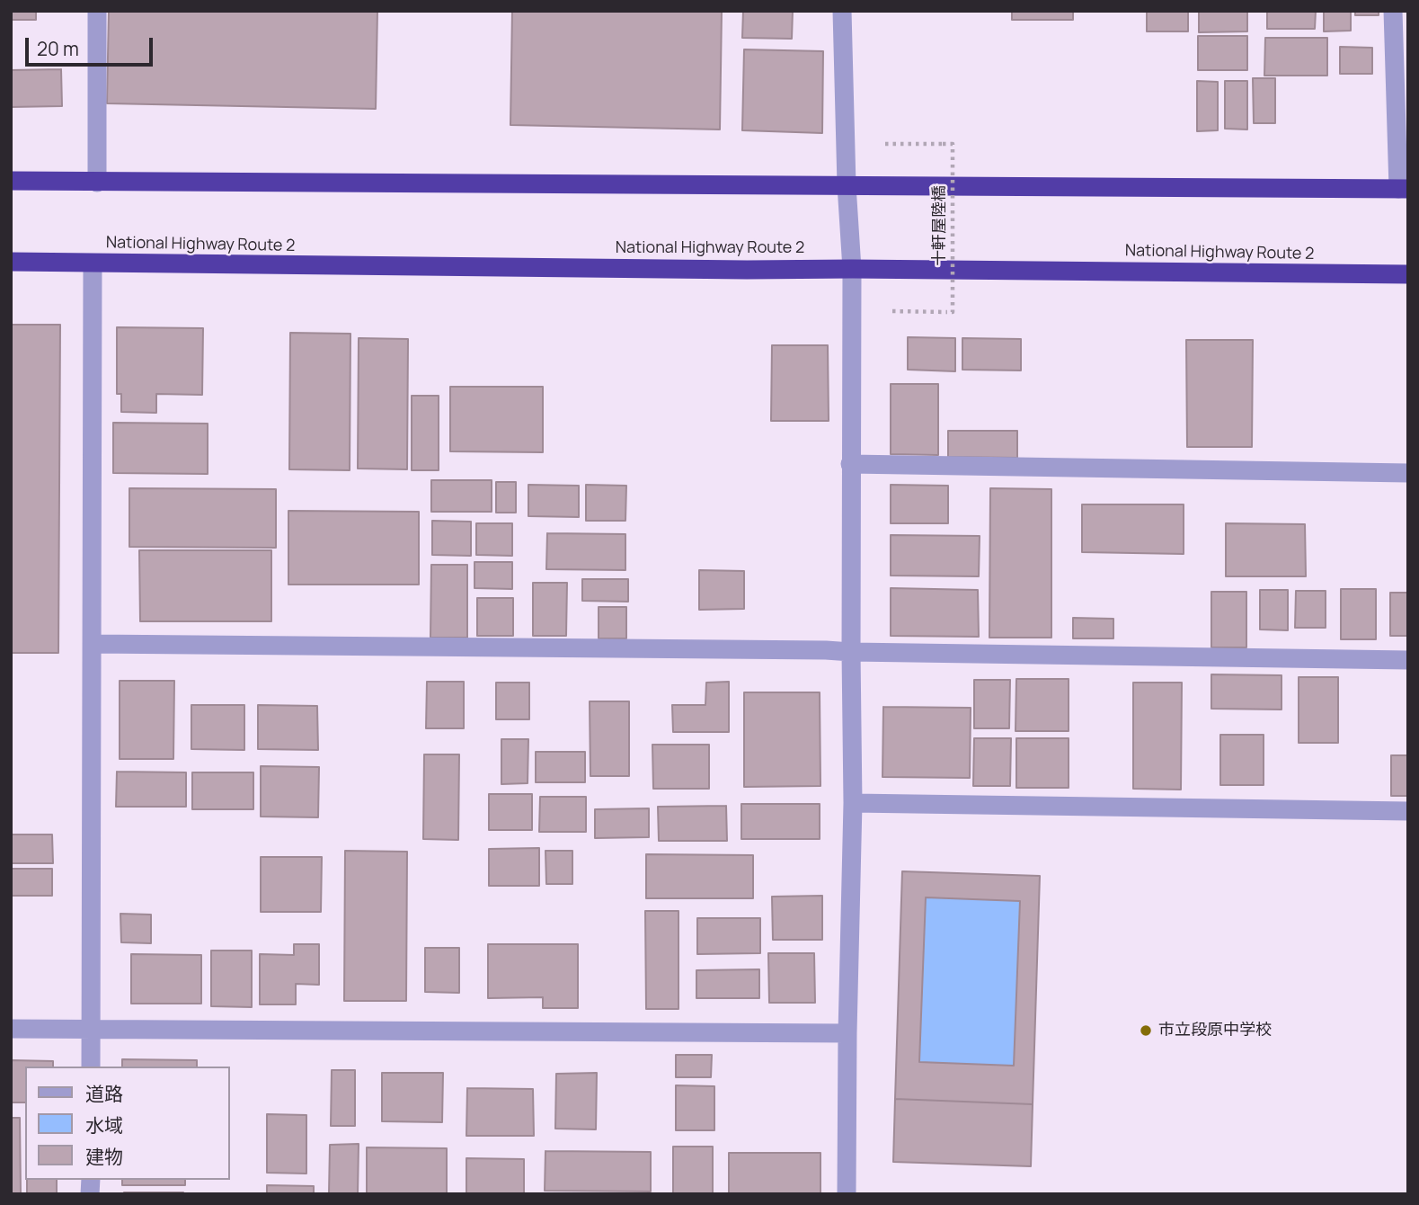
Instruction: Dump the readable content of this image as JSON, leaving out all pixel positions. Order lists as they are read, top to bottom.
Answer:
{
  "streets": {
    "highway": ["National Highway Route 2"],
    "path": ["十軒屋陸橋"]
  },
  "places": ["市立段原中学校"],
  "legend": ["道路", "水域", "建物"],
  "scale_bar": "20 m"
}
